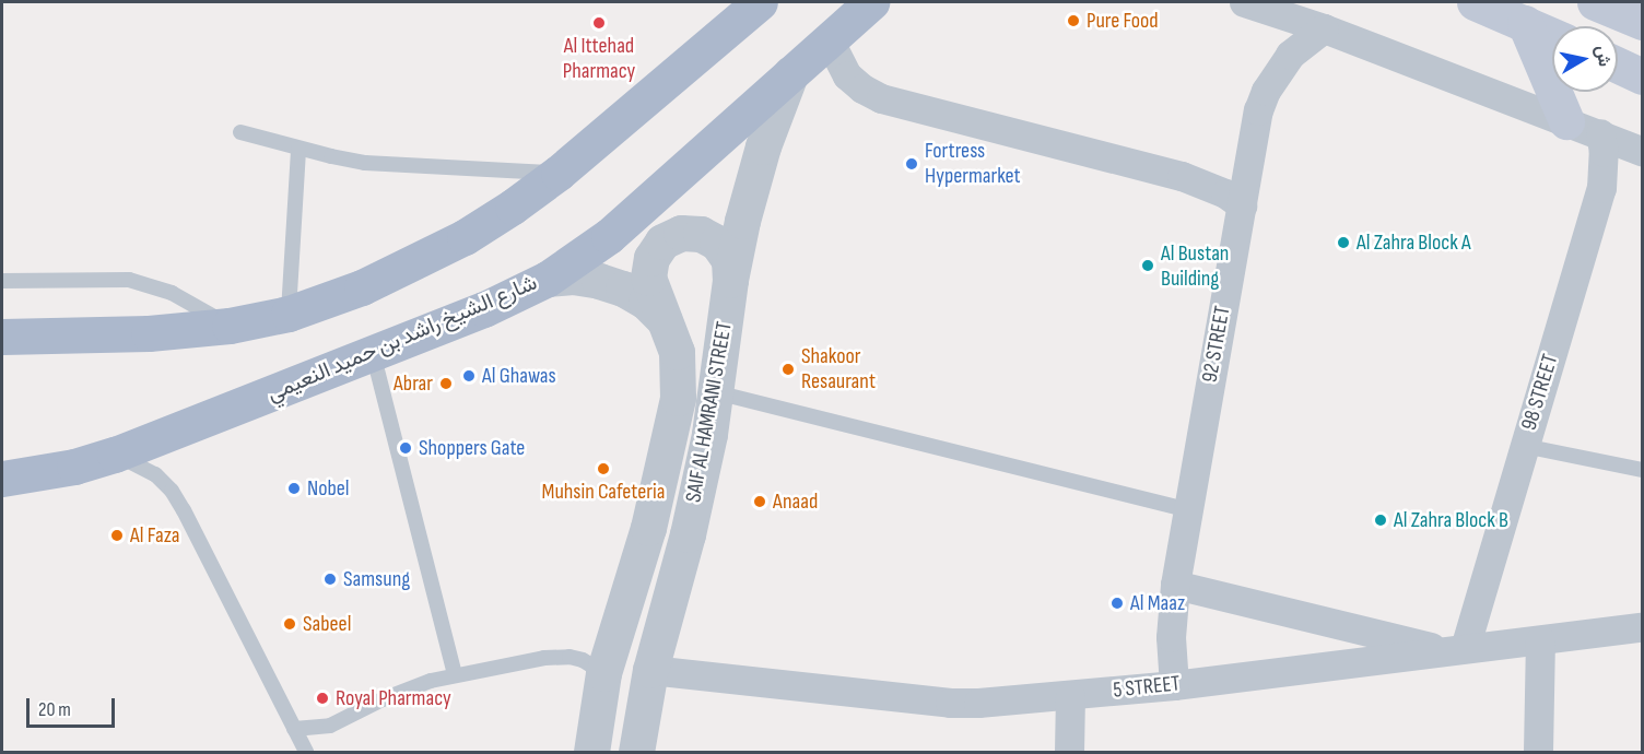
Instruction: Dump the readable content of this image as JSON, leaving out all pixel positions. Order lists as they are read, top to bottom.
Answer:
{
  "streets": {
    "main road": ["شارع الشيخ راشد بن حميد النعيمي"],
    "street": [
      "92 STREET",
      "98 STREET",
      "SAIF AL HAMRANI STREET",
      "5 STREET"
    ]
  },
  "crossings": [
    ["شارع الشيخ راشد بن حميد النعيمي", "SAIF AL HAMRANI STREET"],
    ["92 STREET", "5 STREET"],
    ["98 STREET", "5 STREET"],
    ["SAIF AL HAMRANI STREET", "5 STREET"]
  ],
  "places": [
    "Pure Food",
    "Al Ittehad Pharmacy",
    "Fortress Hypermarket",
    "Al Zahra Block A",
    "Al Bustan Building",
    "Shakoor Resaurant",
    "Al Ghawas",
    "Abrar",
    "Shoppers Gate",
    "Muhsin Cafeteria",
    "Nobel",
    "Anaad",
    "Al Zahra Block B",
    "Al Faza",
    "Samsung",
    "Al Maaz",
    "Sabeel",
    "Royal Pharmacy"
  ],
  "scale_bar": "20 m",
  "north": "right"
}
